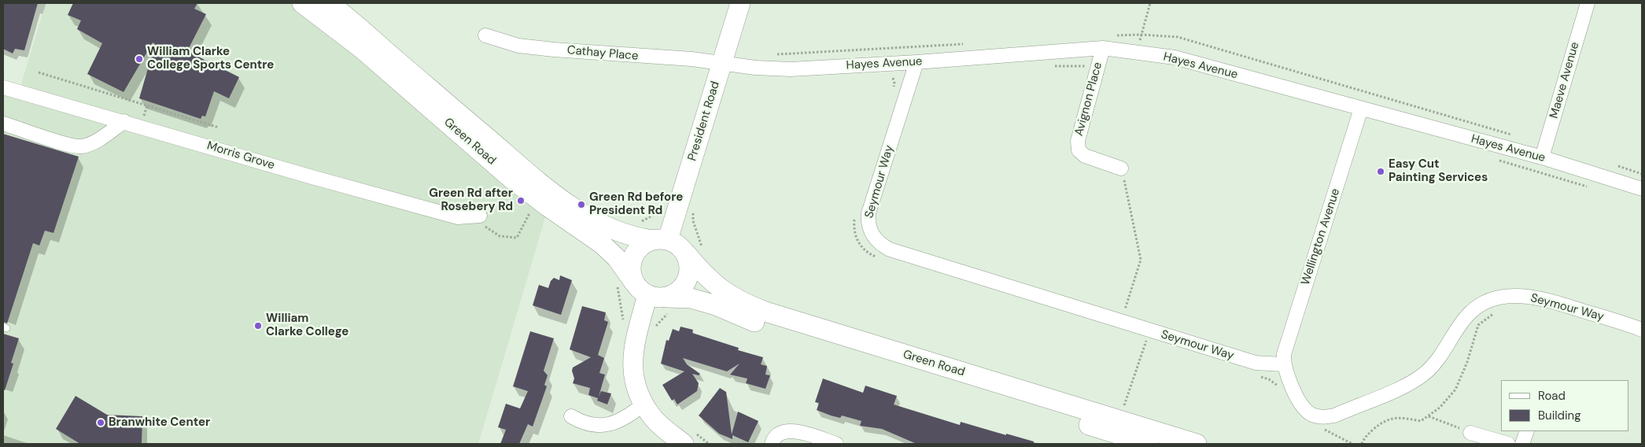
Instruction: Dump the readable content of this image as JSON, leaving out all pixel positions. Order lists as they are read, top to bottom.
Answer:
{
  "streets": {
    "main road": ["President Road", "Green Road"],
    "street": [
      "Cathay Place",
      "Hayes Avenue",
      "Maeve Avenue",
      "Avignon Place",
      "Morris Grove",
      "Seymour Way",
      "Wellington Avenue"
    ]
  },
  "crossings": [
    ["Cathay Place", "Hayes Avenue"],
    ["Cathay Place", "President Road"],
    ["Hayes Avenue", "Maeve Avenue"],
    ["Hayes Avenue", "Avignon Place"],
    ["Hayes Avenue", "President Road"],
    ["Hayes Avenue", "Seymour Way"],
    ["Hayes Avenue", "Wellington Avenue"],
    ["President Road", "Green Road"],
    ["Seymour Way", "Wellington Avenue"]
  ],
  "places": [
    "William Clarke College Sports Centre",
    "Easy Cut Painting Services",
    "Green Rd after Rosebery Rd",
    "Green Rd before President Rd",
    "William Clarke College",
    "Branwhite Center"
  ],
  "legend": ["Road", "Building"]
}
